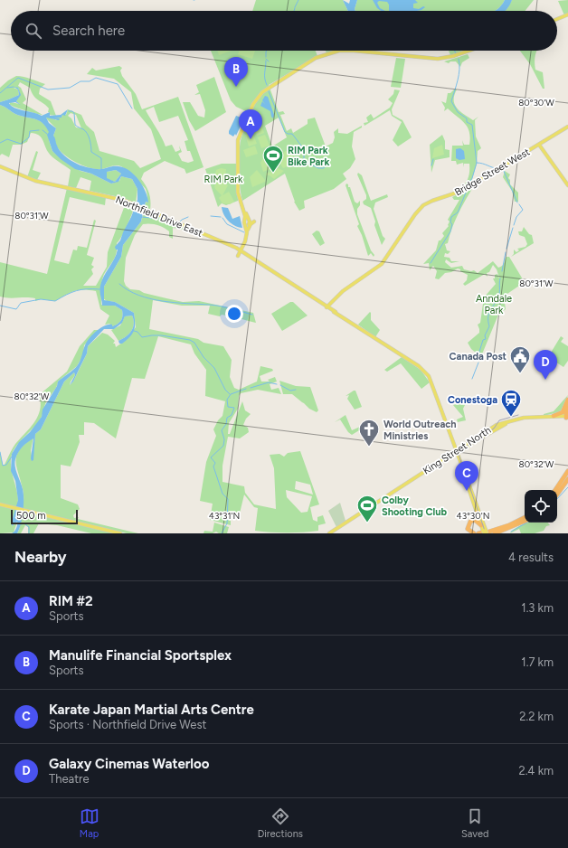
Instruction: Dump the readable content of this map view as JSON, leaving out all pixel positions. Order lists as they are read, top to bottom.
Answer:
{
  "streets": {
    "main road": ["Bridge Street West", "Northfield Drive East", "King Street North"]
  },
  "crossings": [
    ["Bridge Street West", "Northfield Drive East"],
    ["Northfield Drive East", "King Street North"]
  ],
  "parks": ["RIM Park", "Anndale Park"],
  "places": {
    "sports": ["RIM Park Bike Park", "Colby Shooting Club"],
    "public building": ["Canada Post"],
    "station": ["Conestoga"],
    "church": ["World Outreach Ministries"]
  },
  "scale_bar": "500 m",
  "page": {
    "search": "Search here",
    "pins": [
      "B",
      "A",
      "D",
      "C"
    ],
    "scale": "500 m",
    "heading": ["Nearby", "4 results"],
    "list": [
      {
        "mark": "A",
        "name": "RIM #2",
        "note": "Sports",
        "value": "1.3 km"
      },
      {
        "mark": "B",
        "name": "Manulife Financial Sportsplex",
        "note": "Sports",
        "value": "1.7 km"
      },
      {
        "mark": "C",
        "name": "Karate Japan Martial Arts Centre",
        "note": "Sports · Northfield Drive West",
        "value": "2.2 km"
      },
      {
        "mark": "D",
        "name": "Galaxy Cinemas Waterloo",
        "note": "Theatre",
        "value": "2.4 km"
      }
    ],
    "nav": ["Map", "Directions", "Saved"]
  },
  "coordinates": [
    "80°30'W",
    "80°31'W",
    "80°32'W",
    "43°31'N",
    "43°30'N"
  ]
}
